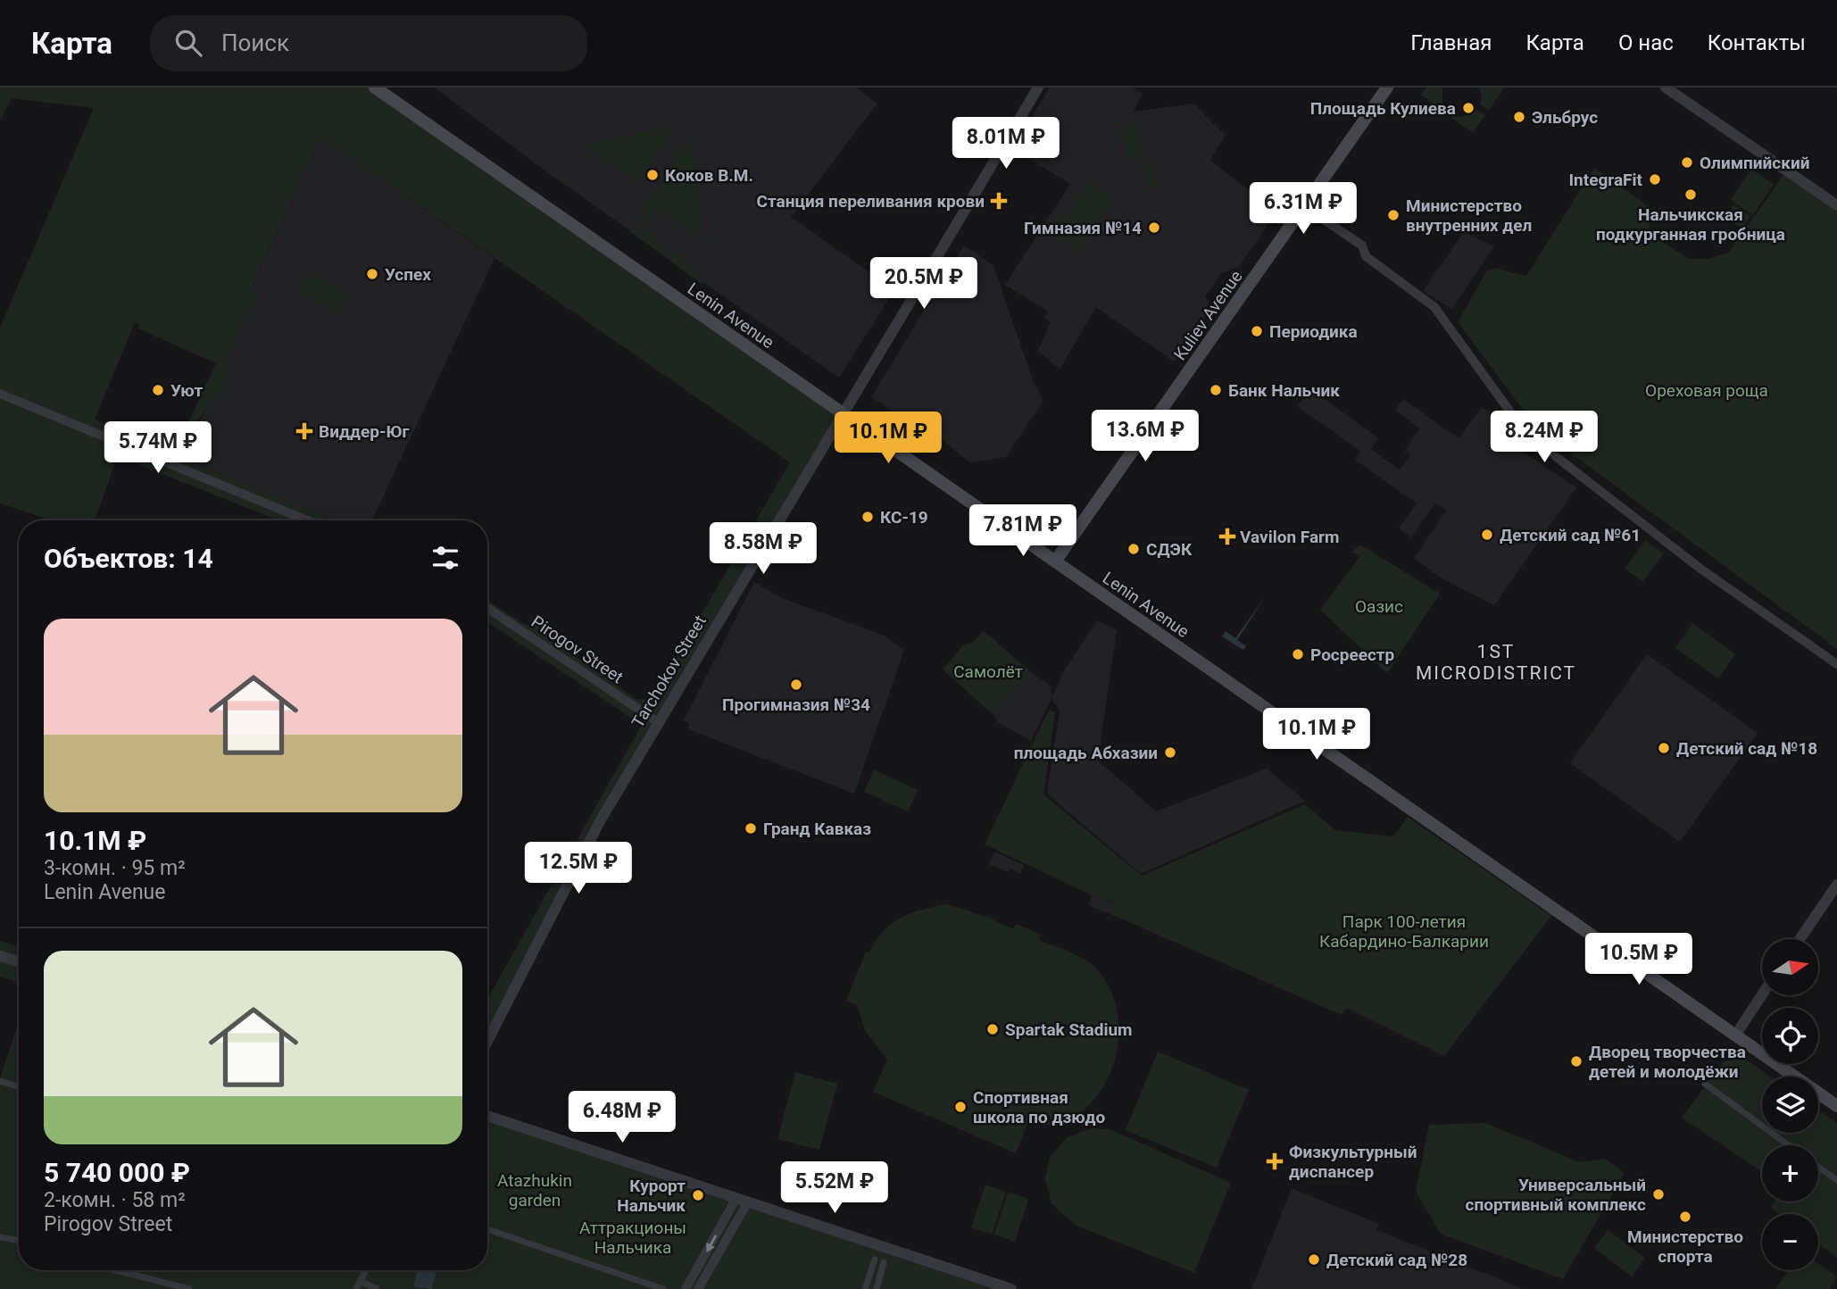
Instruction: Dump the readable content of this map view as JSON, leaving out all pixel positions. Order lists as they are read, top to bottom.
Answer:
{
  "streets": {
    "main road": ["Lenin Avenue", "Kuliev Avenue"],
    "street": ["Pirogov Street", "Tarchokov Street"]
  },
  "crossings": [
    ["Lenin Avenue", "Kuliev Avenue"],
    ["Lenin Avenue", "Tarchokov Street"],
    ["Pirogov Street", "Tarchokov Street"]
  ],
  "districts": ["1ST MICRODISTRICT"],
  "parks": [
    "Ореховая роща",
    "Оазис",
    "Самолёт",
    "Парк 100-летия Кабардино-Балкарии",
    "Atazhukin garden",
    "Аттракционы Нальчика"
  ],
  "places": {
    "other": [
      "Площадь Кулиева",
      "Эльбрус",
      "Олимпийский",
      "Коков В.М.",
      "IntegraFit",
      "Нальчикская подкурганная гробница",
      "Министерство внутренних дел",
      "Гимназия №14",
      "Успех",
      "Периодика",
      "Уют",
      "Банк Нальчик",
      "КС-19",
      "Детский сад №61",
      "СДЭК",
      "Росреестр",
      "Прогимназия №34",
      "Детский сад №18",
      "площадь Абхазии",
      "Гранд Кавказ",
      "Spartak Stadium",
      "Дворец творчества детей и молодёжи",
      "Спортивная школа по дзюдо",
      "Универсальный спортивный комплекс",
      "Курорт Нальчик",
      "Министерство спорта",
      "Детский сад №28"
    ],
    "health": [
      "Станция переливания крови",
      "Виддер-Юг",
      "Vavilon Farm",
      "Физкультурный диспансер"
    ]
  },
  "north": "right",
  "page": {
    "header": "Карта",
    "search": "Поиск",
    "nav": [
      "Главная",
      "Карта",
      "О нас",
      "Контакты"
    ],
    "price": [
      "8.01M ₽",
      "6.31M ₽",
      "20.5M ₽",
      "13.6M ₽",
      "8.24M ₽",
      "10.1M ₽",
      "5.74M ₽",
      "7.81M ₽",
      "8.58M ₽",
      "10.1M ₽",
      "12.5M ₽",
      "10.5M ₽",
      "6.48M ₽",
      "5.52M ₽"
    ],
    "heading": "Объектов: 14",
    "list": [
      {
        "name": "10.1M ₽",
        "note": "3-комн. · 95 m² · Lenin Avenue"
      },
      {
        "name": "5 740 000 ₽",
        "note": "2-комн. · 58 m² · Pirogov Street"
      }
    ],
    "map_buttons": ["+", "−"]
  }
}
